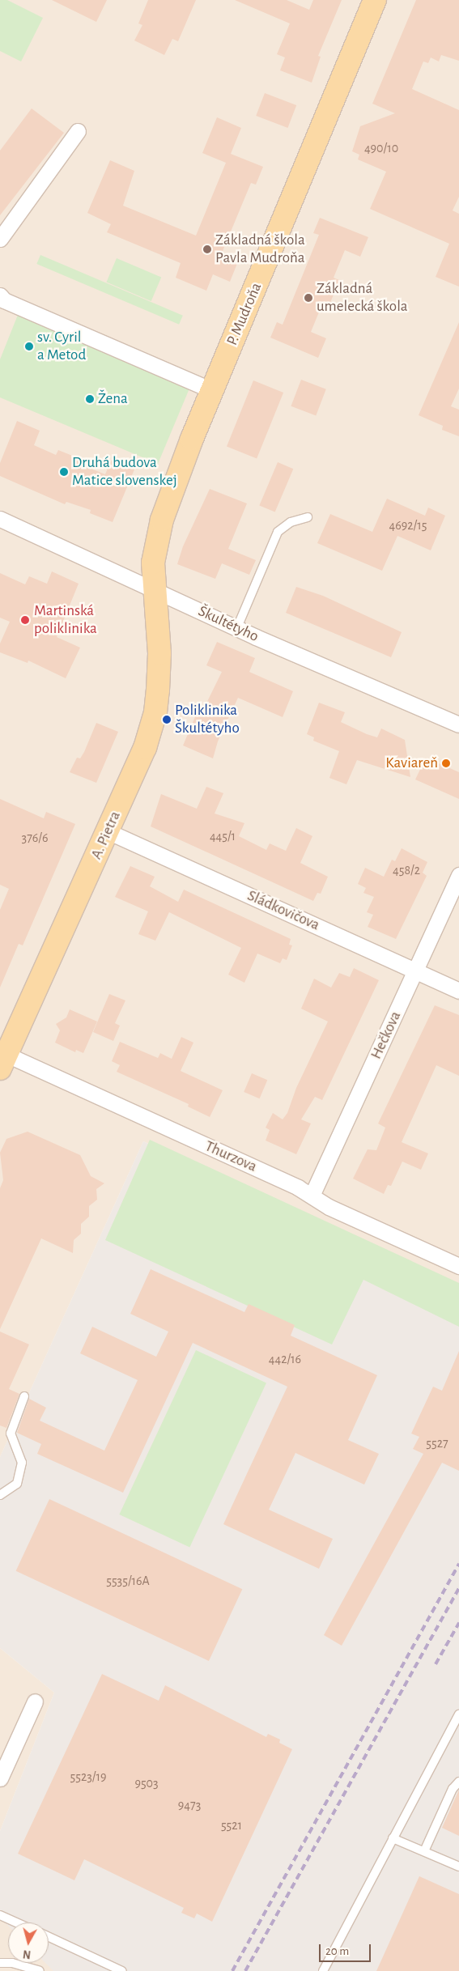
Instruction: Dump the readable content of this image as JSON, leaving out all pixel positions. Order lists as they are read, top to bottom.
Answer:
{
  "streets": {
    "main road": ["P. Mudroňa", "A. Pietra"],
    "street": [
      "Škultétyho",
      "Sládkovičova",
      "Hečkova",
      "Thurzova"
    ]
  },
  "crossings": [
    ["P. Mudroňa", "Škultétyho"],
    ["P. Mudroňa", "A. Pietra"],
    ["Škultétyho", "A. Pietra"],
    ["A. Pietra", "Sládkovičova"],
    ["A. Pietra", "Thurzova"],
    ["Sládkovičova", "Hečkova"],
    ["Hečkova", "Thurzova"]
  ],
  "places": [
    "Základná škola Pavla Mudroňa",
    "Základná umelecká škola",
    "sv. Cyril a Metod",
    "Žena",
    "Druhá budova Matice slovenskej",
    "Martinská poliklinika",
    "Poliklinika Škultétyho",
    "Kaviareň"
  ],
  "house_numbers": [
    "490/10",
    "4692/15",
    "445/1",
    "376/6",
    "458/2",
    "442/16",
    "5527",
    "5535/16A",
    "5523/19",
    "9503",
    "9473",
    "5521"
  ],
  "scale_bar": "20 m",
  "north": "bottom"
}
